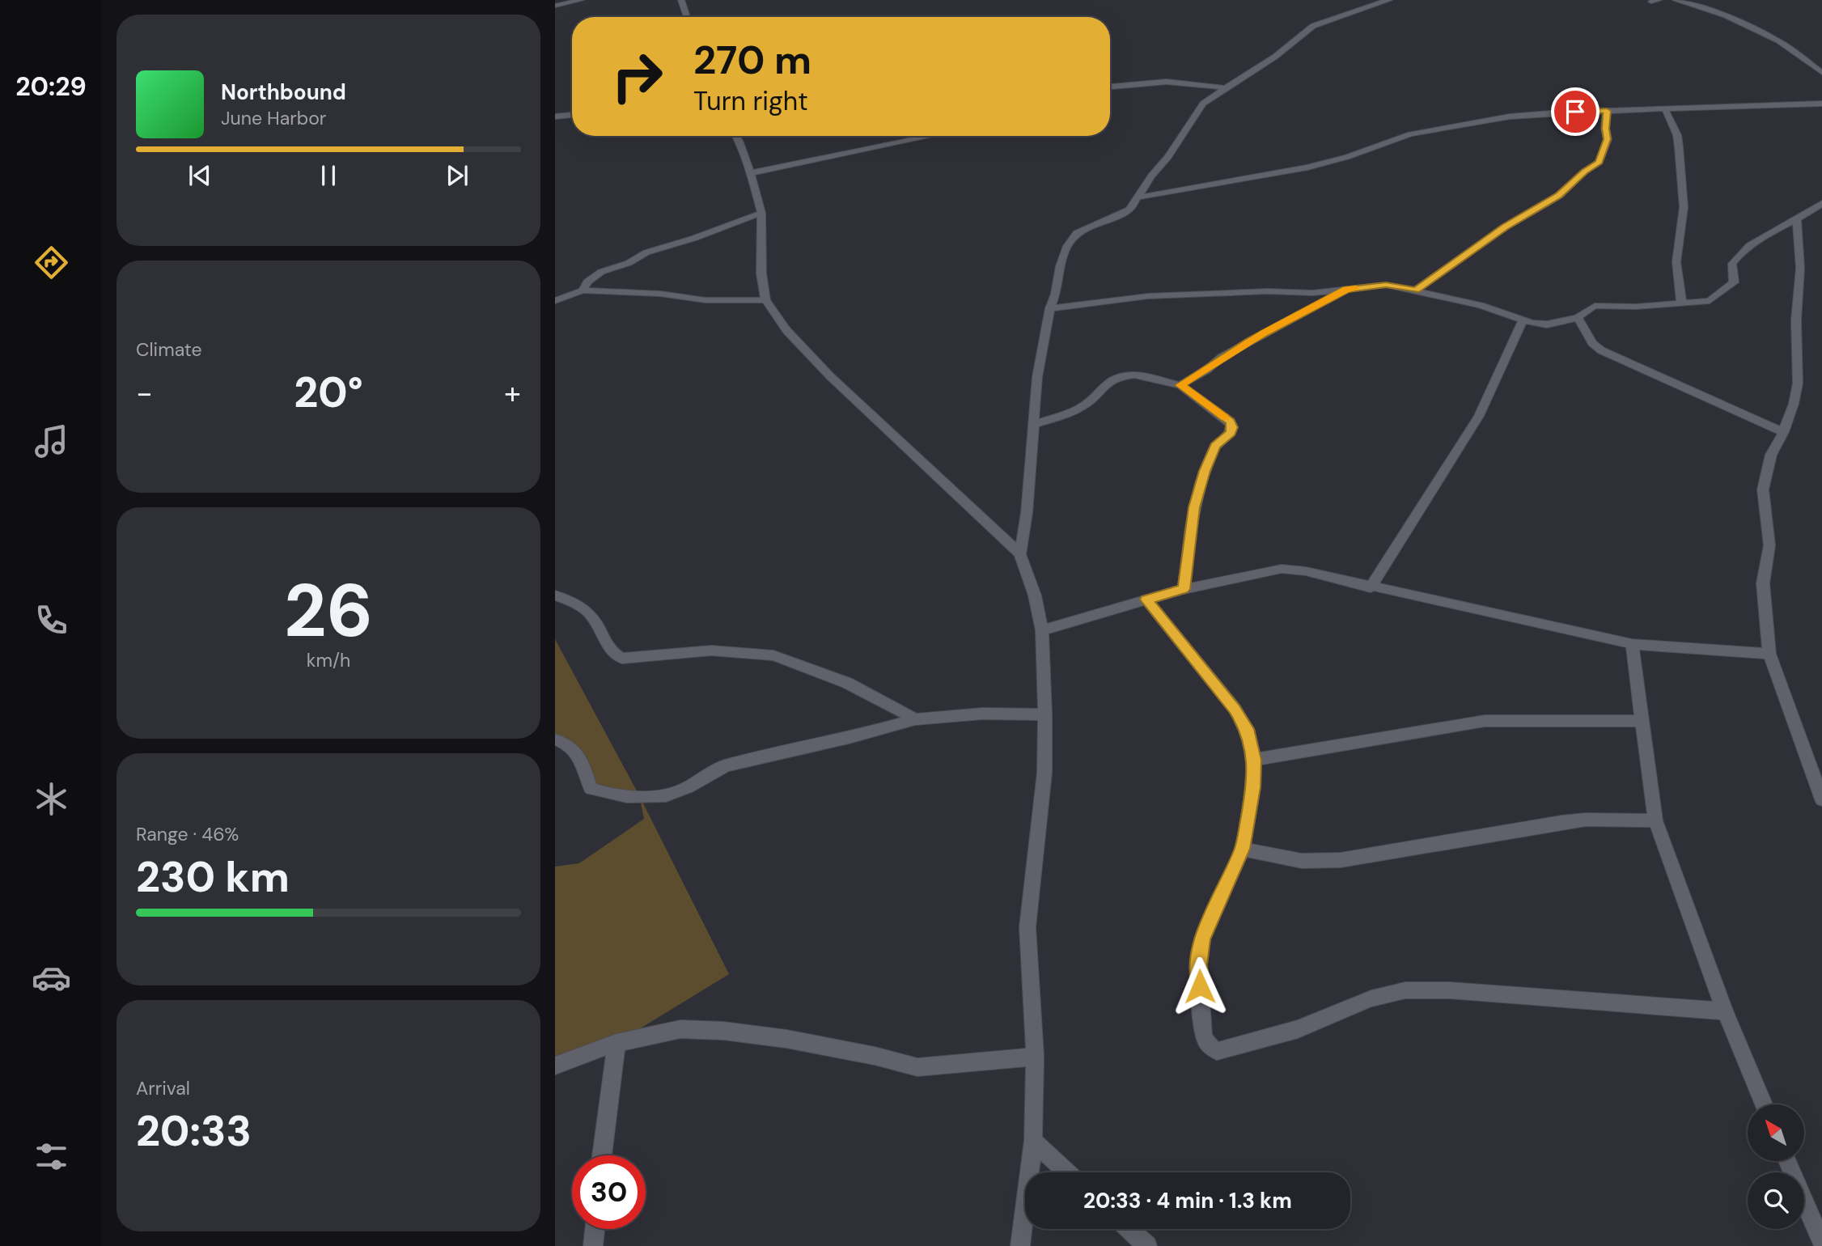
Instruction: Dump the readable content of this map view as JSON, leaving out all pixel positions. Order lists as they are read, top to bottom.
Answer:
{
  "north": "top left",
  "page": {
    "tabs": "20:29",
    "turn": ["270 m", "Turn right"],
    "song": ["Northbound", "June Harbor"],
    "tile": [
      "Climate",
      ["26", "km/h"],
      ["Range · 46%", "230 km"],
      ["Arrival", "20:33"]
    ],
    "heat": ["−", "20°", "+"],
    "limit": "30",
    "trip": "20:33 · 4 min · 1.3 km"
  }
}
